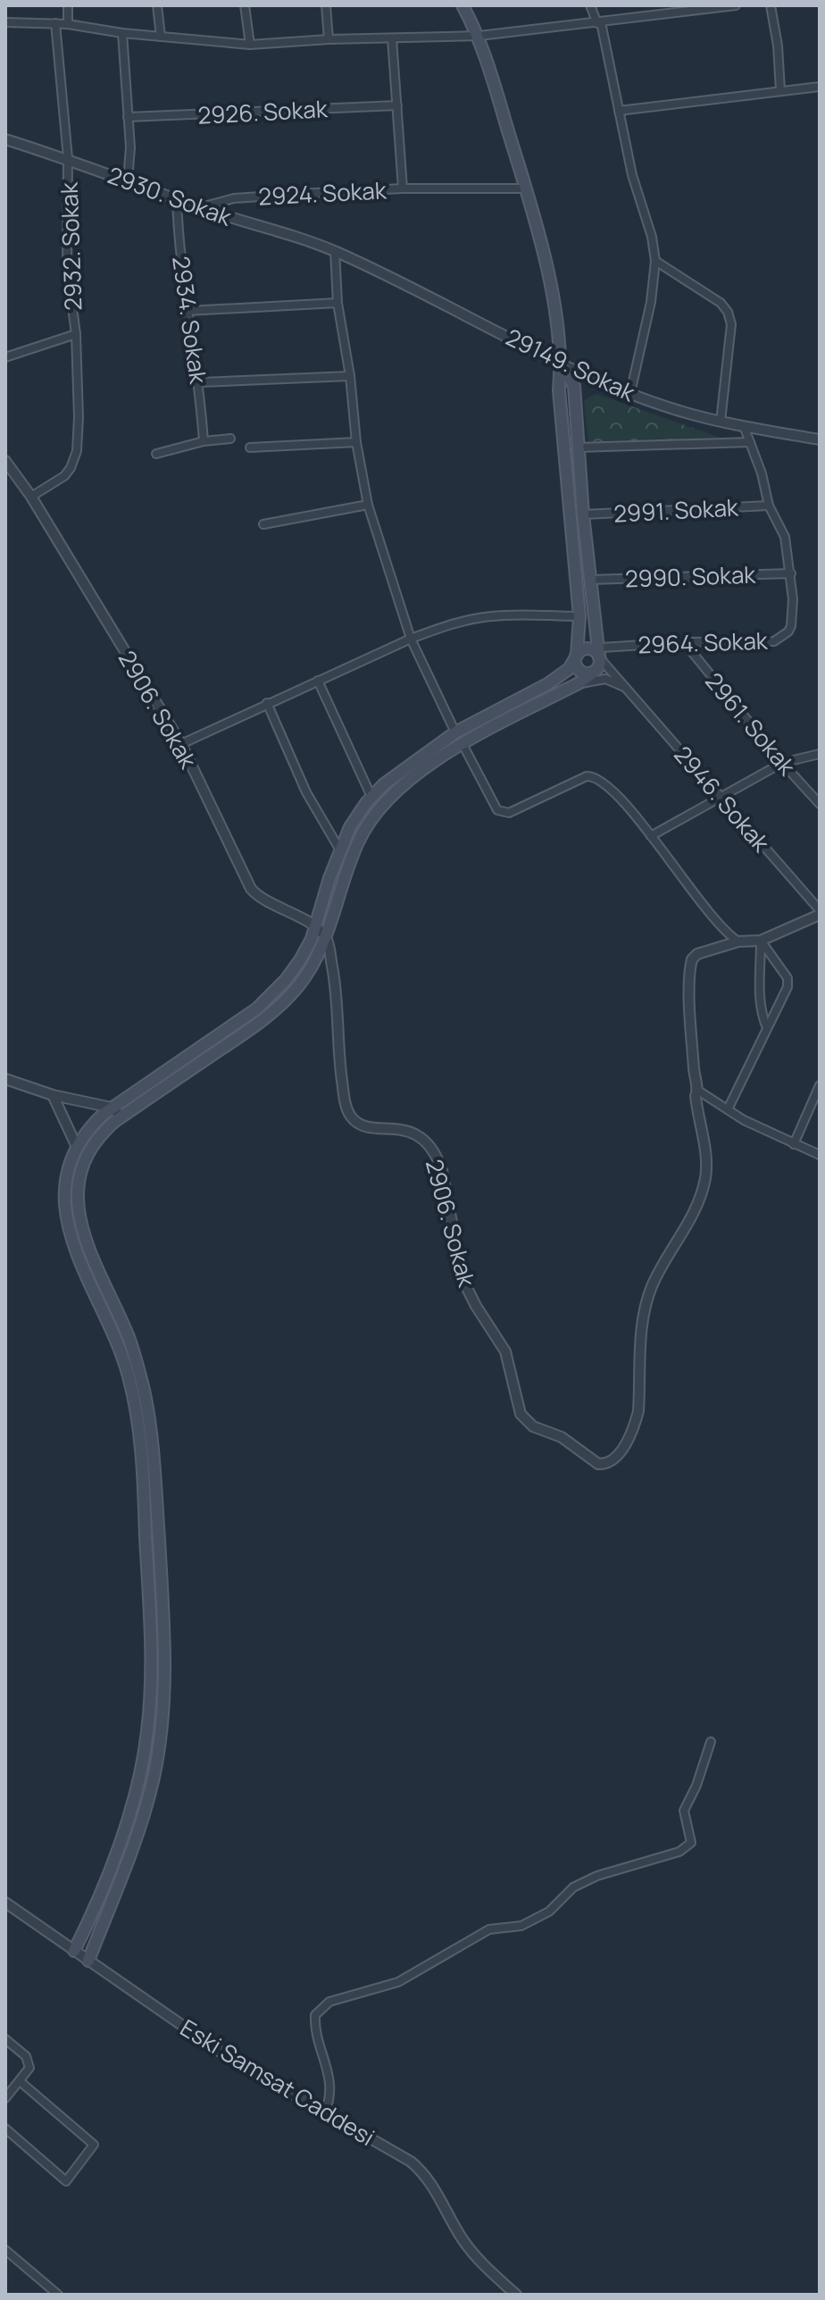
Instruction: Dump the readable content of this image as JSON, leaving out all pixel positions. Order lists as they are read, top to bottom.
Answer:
{
  "streets": {
    "street": [
      "2926. Sokak",
      "2924. Sokak",
      "2930. Sokak",
      "2932. Sokak",
      "2934. Sokak",
      "29149. Sokak",
      "2991. Sokak",
      "2990. Sokak",
      "2964. Sokak",
      "2906. Sokak",
      "2961. Sokak",
      "2946. Sokak",
      "Eski Samsat Caddesi"
    ]
  },
  "crossings": [
    ["2924. Sokak", "2930. Sokak"],
    ["2930. Sokak", "2932. Sokak"],
    ["2930. Sokak", "2934. Sokak"],
    ["2930. Sokak", "29149. Sokak"],
    ["2932. Sokak", "2906. Sokak"],
    ["29149. Sokak", "2964. Sokak"],
    ["2991. Sokak", "2964. Sokak"],
    ["2990. Sokak", "2964. Sokak"],
    ["2964. Sokak", "2961. Sokak"],
    ["2964. Sokak", "2946. Sokak"],
    ["2906. Sokak", "2946. Sokak"]
  ]
}
